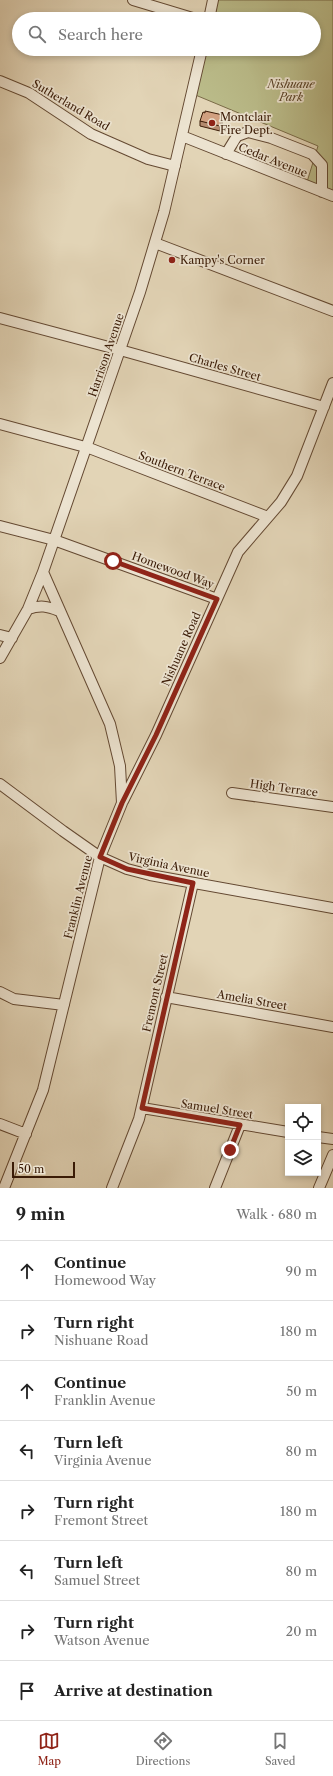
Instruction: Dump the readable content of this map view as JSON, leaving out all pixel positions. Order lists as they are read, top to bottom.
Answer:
{
  "streets": {
    "street": [
      "Sutherland Road",
      "Cedar Avenue",
      "Harrison Avenue",
      "Charles Street",
      "Southern Terrace",
      "Homewood Way",
      "Nishuane Road",
      "High Terrace",
      "Virginia Avenue",
      "Franklin Avenue",
      "Fremont Street",
      "Amelia Street",
      "Samuel Street"
    ]
  },
  "crossings": [
    ["Sutherland Road", "Harrison Avenue"],
    ["Cedar Avenue", "Harrison Avenue"],
    ["Harrison Avenue", "Charles Street"],
    ["Harrison Avenue", "Southern Terrace"],
    ["Harrison Avenue", "Homewood Way"],
    ["Harrison Avenue", "Franklin Avenue"],
    ["Charles Street", "Nishuane Road"],
    ["Southern Terrace", "Nishuane Road"],
    ["Homewood Way", "Nishuane Road"],
    ["Nishuane Road", "Franklin Avenue"],
    ["Virginia Avenue", "Franklin Avenue"],
    ["Virginia Avenue", "Fremont Street"],
    ["Fremont Street", "Amelia Street"],
    ["Fremont Street", "Samuel Street"]
  ],
  "parks": ["Nishuane Park"],
  "places": ["Montclair Fire Dept.", "Kampy's Corner"],
  "scale_bar": "50 m",
  "page": {
    "search": "Search here",
    "scale": "50 m",
    "heading": ["9 min", "Walk · 680 m"],
    "list": [
      ["Continue", "Homewood Way", "90 m"],
      ["Turn right", "Nishuane Road", "180 m"],
      ["Continue", "Franklin Avenue", "50 m"],
      ["Turn left", "Virginia Avenue", "80 m"],
      ["Turn right", "Fremont Street", "180 m"],
      ["Turn left", "Samuel Street", "80 m"],
      ["Turn right", "Watson Avenue", "20 m"],
      "Arrive at destination"
    ],
    "nav": ["Map", "Directions", "Saved"]
  }
}
